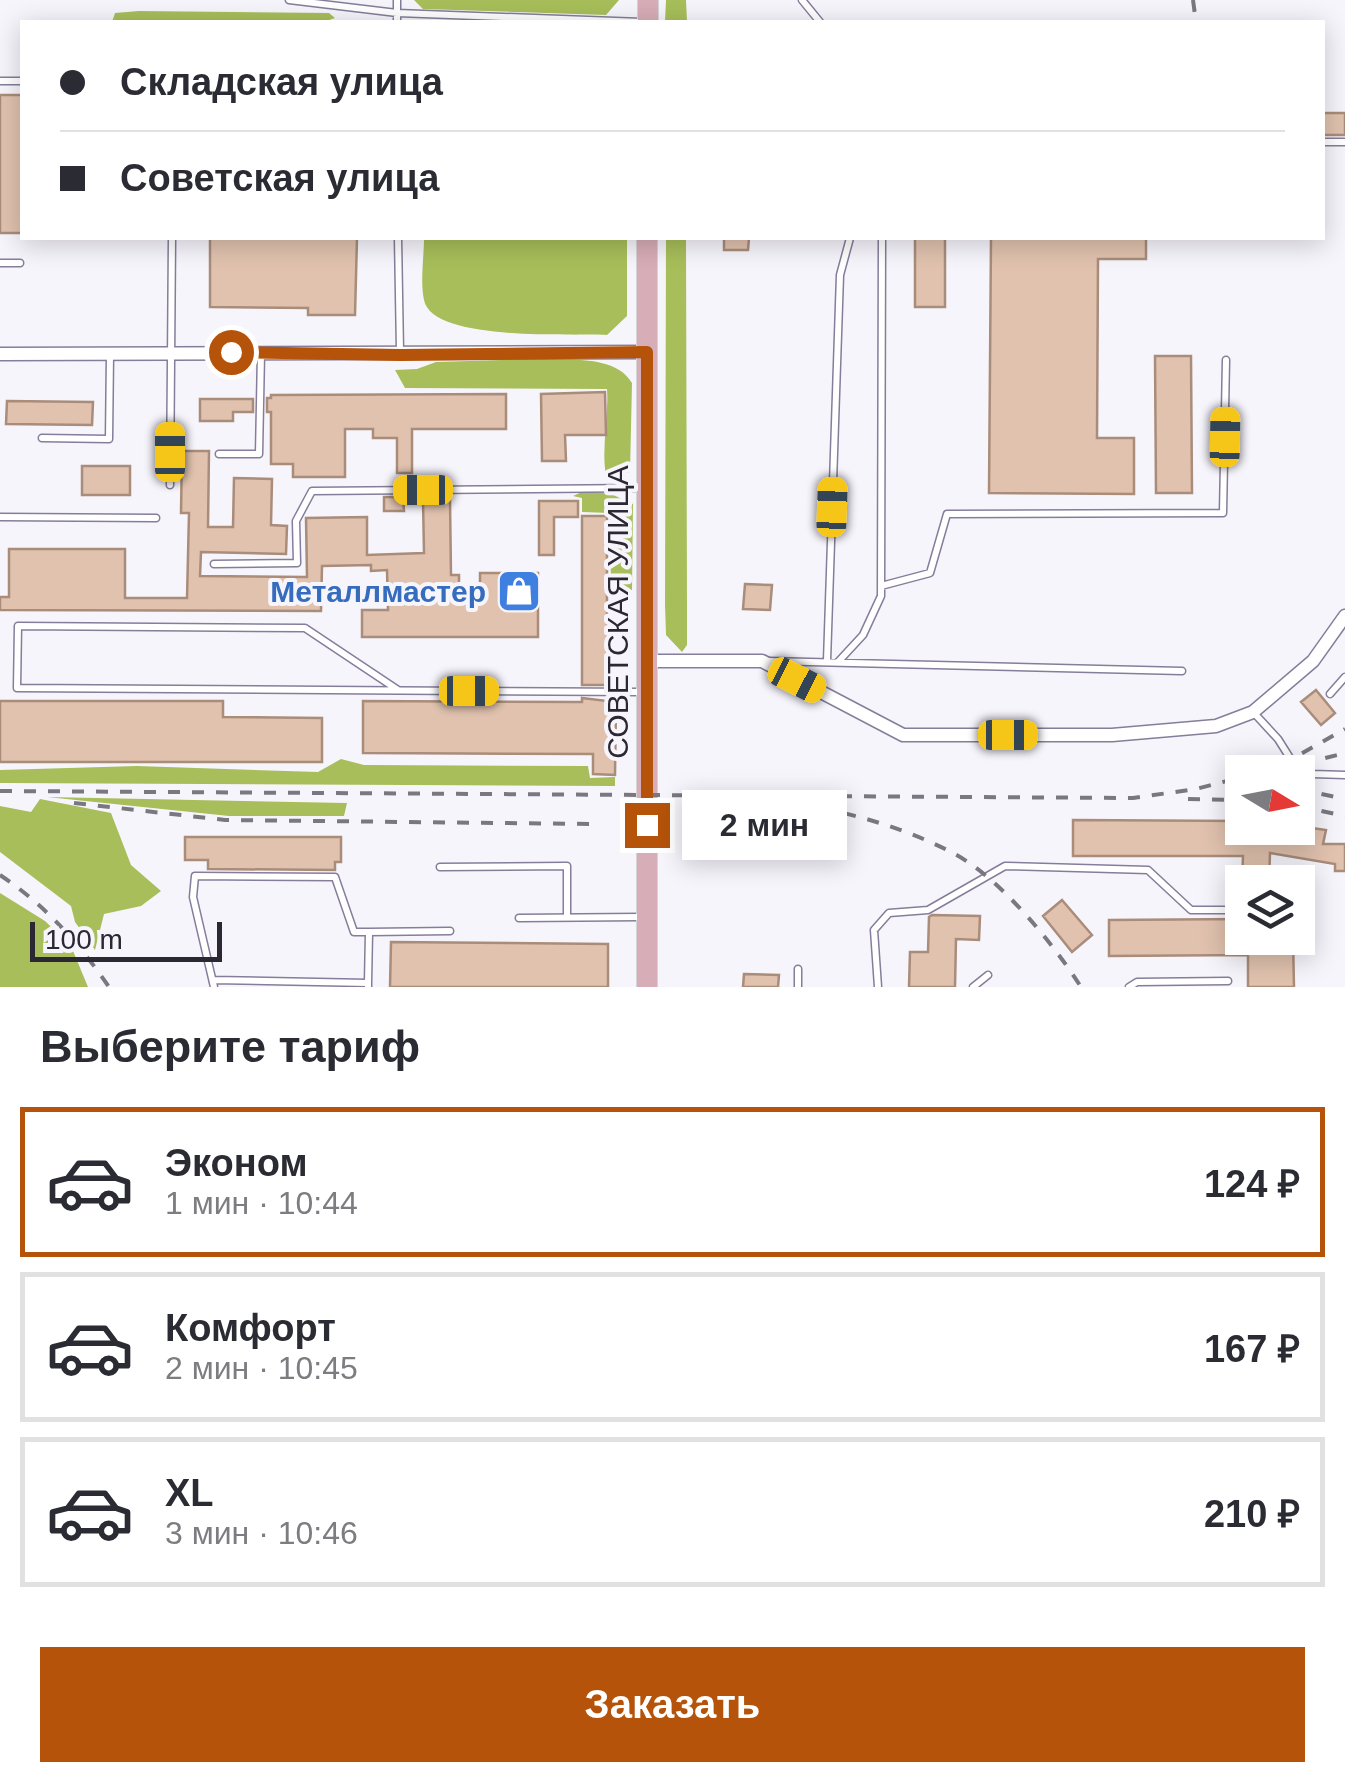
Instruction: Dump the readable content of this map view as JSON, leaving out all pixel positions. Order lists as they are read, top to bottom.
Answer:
{
  "streets": {
    "main road": ["СОВЕТСКАЯ УЛИЦА"]
  },
  "places": {
    "shop": ["Металлмастер"]
  },
  "scale_bar": "100 m",
  "north": "right",
  "page": {
    "banner": ["Складская улица", "Советская улица"],
    "bubble": "2 мин",
    "scale": "100 m",
    "heading": "Выберите тариф",
    "list": [
      {
        "name": "Эконом",
        "note": "1 мин · 10:44",
        "value": "124 ₽"
      },
      {
        "name": "Комфорт",
        "note": "2 мин · 10:45",
        "value": "167 ₽"
      },
      {
        "name": "XL",
        "note": "3 мин · 10:46",
        "value": "210 ₽"
      }
    ],
    "buttons": "Заказать"
  }
}
